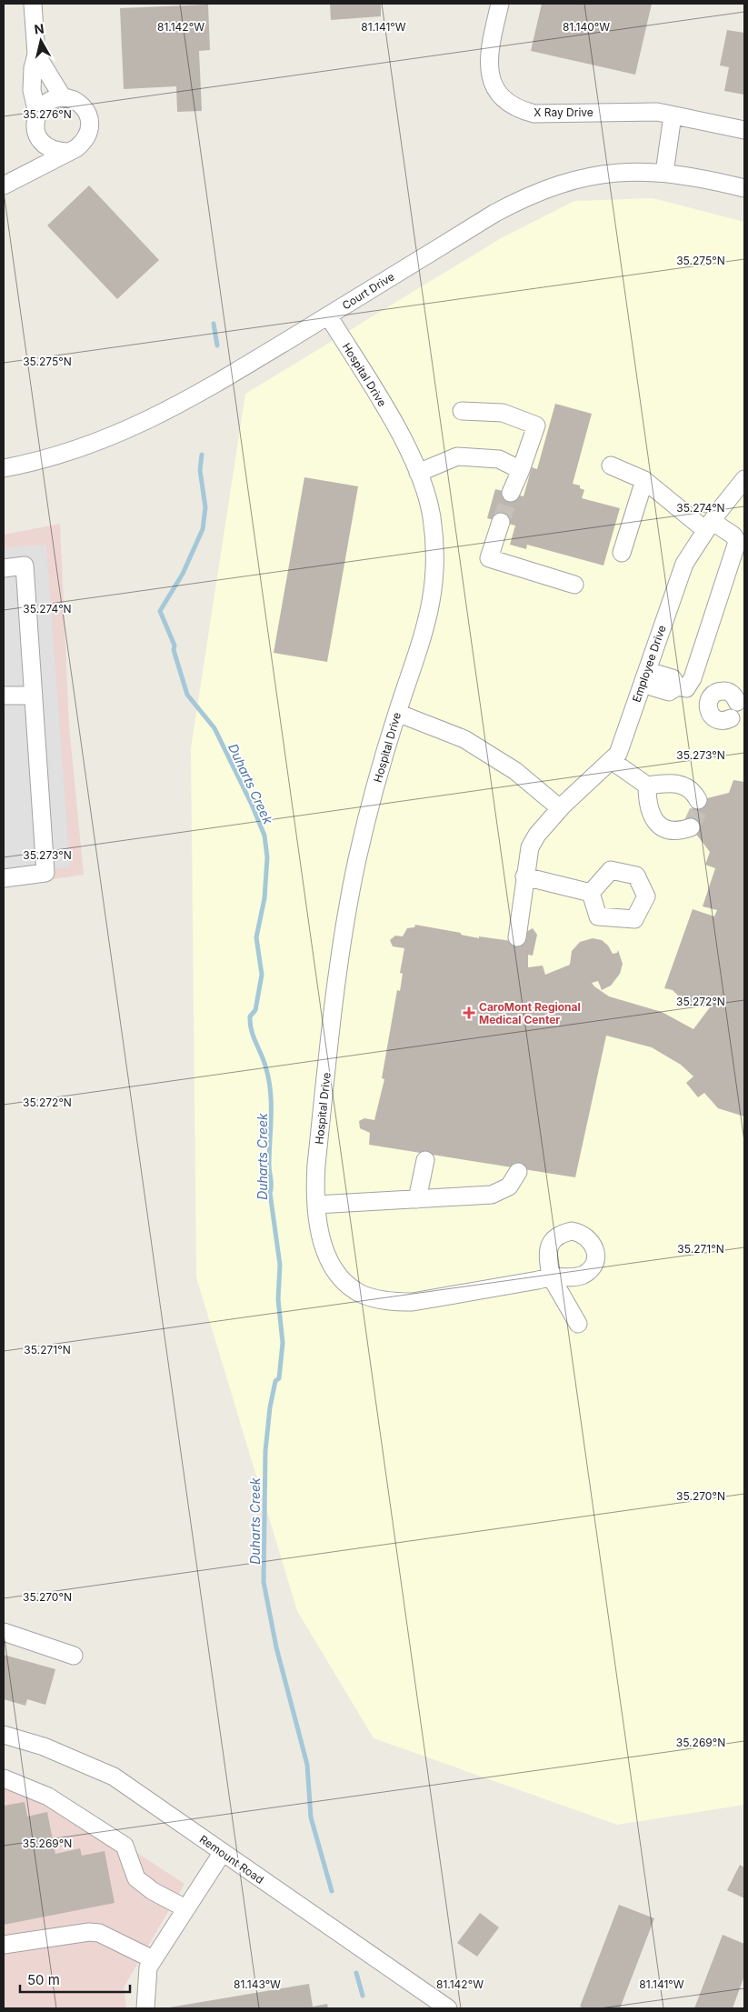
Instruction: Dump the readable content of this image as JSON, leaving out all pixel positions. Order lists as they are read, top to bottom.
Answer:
{
  "streets": {
    "street": [
      "X Ray Drive",
      "Court Drive",
      "Hospital Drive",
      "Employee Drive",
      "Remount Road"
    ]
  },
  "crossings": [
    ["Court Drive", "Hospital Drive"]
  ],
  "water": ["Duharts Creek"],
  "places": {
    "health": ["CaroMont Regional Medical Center"]
  },
  "scale_bar": "50 m",
  "north": "top",
  "coordinates": [
    "81.142°W",
    "81.141°W",
    "81.140°W",
    "35.276°N",
    "35.275°N",
    "35.274°N",
    "35.273°N",
    "35.272°N",
    "35.271°N",
    "35.270°N",
    "35.269°N",
    "81.143°W"
  ]
}
